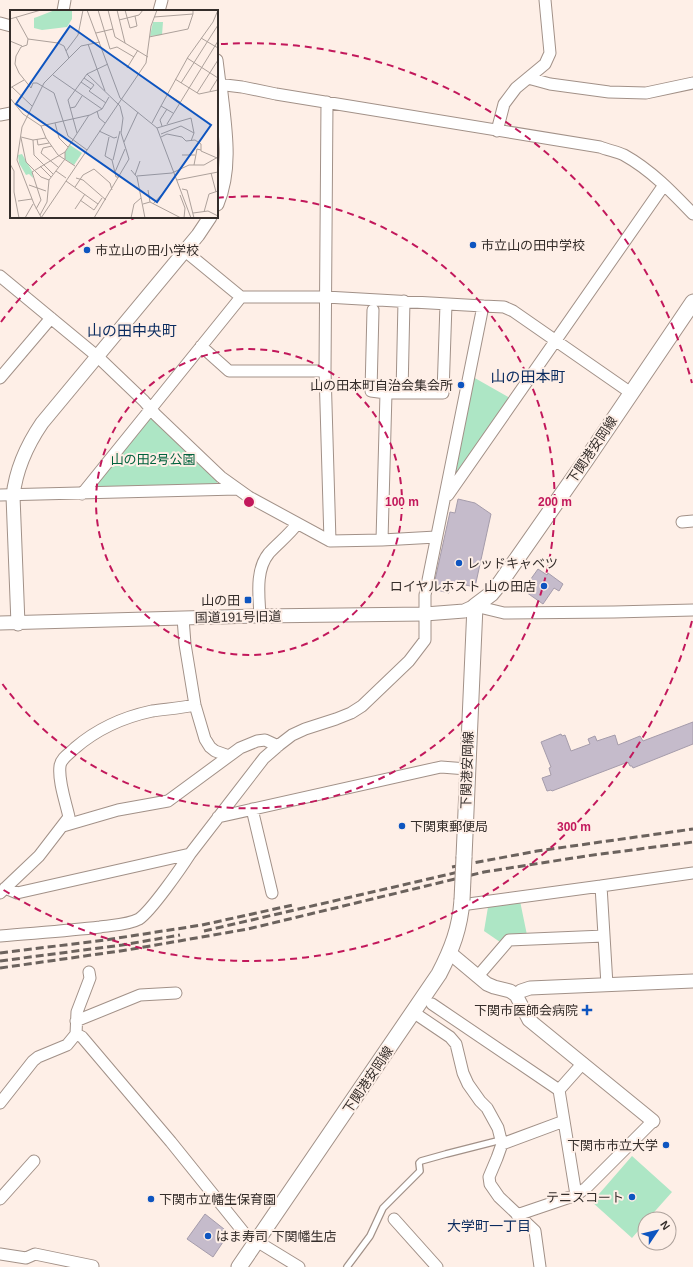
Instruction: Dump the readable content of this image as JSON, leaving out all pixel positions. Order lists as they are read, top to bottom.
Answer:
{
  "streets": {
    "main road": ["下関港安岡線"],
    "street": ["国道191号旧道"]
  },
  "crossings": [
    ["下関港安岡線", "国道191号旧道"]
  ],
  "districts": ["山の田中央町", "山の田本町", "大学町一丁目"],
  "parks": ["山の田2号公園"],
  "places": {
    "other": [
      "市立山の田中学校",
      "市立山の田小学校",
      "山の田本町自治会集会所",
      "レッドキャベツ",
      "ロイヤルホスト 山の田店",
      "下関東郵便局",
      "下関市市立大学",
      "テニスコート",
      "下関市立幡生保育園",
      "はま寿司 下関幡生店"
    ],
    "transit": ["山の田"],
    "health": ["下関市医師会病院"]
  },
  "north": "top right",
  "rings": ["100 m", "200 m", "300 m"]
}
